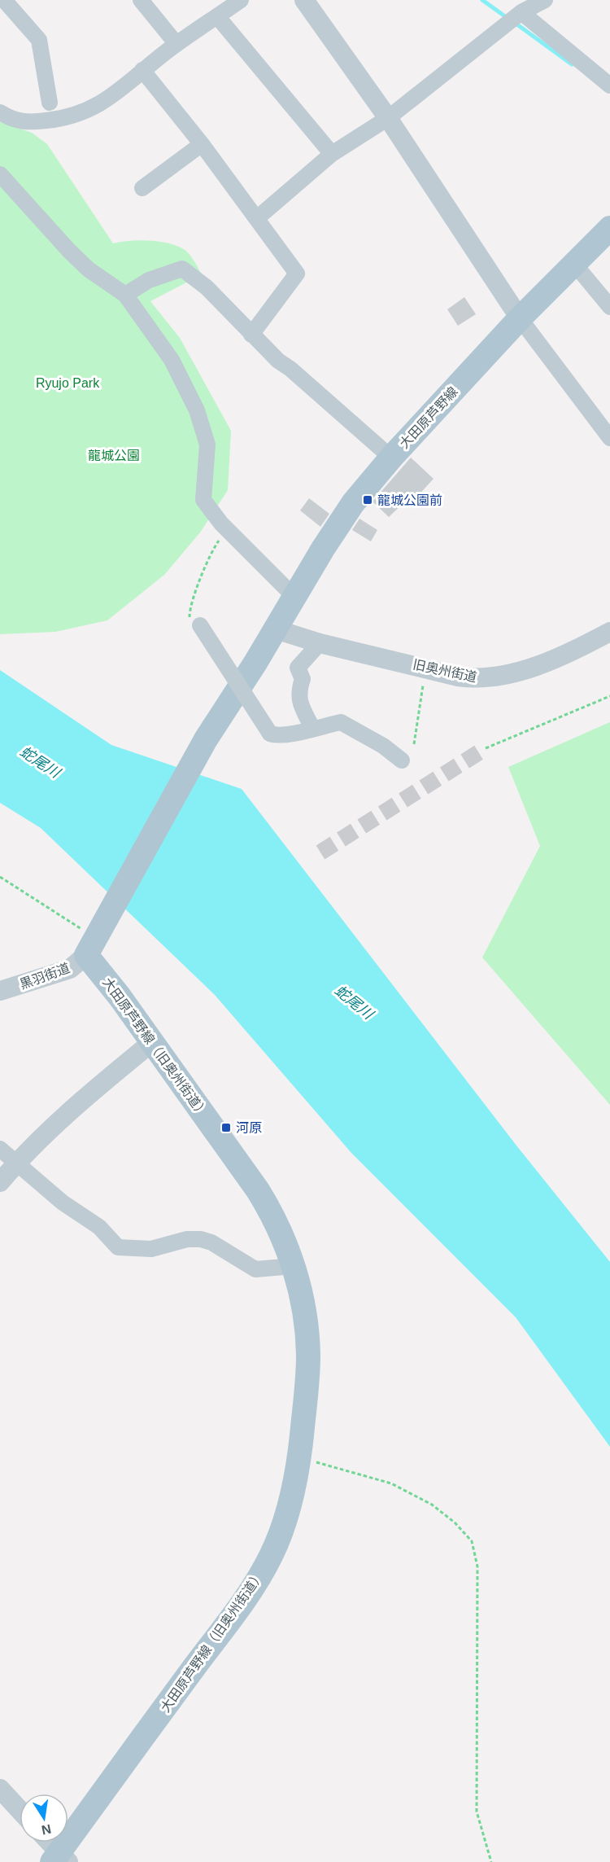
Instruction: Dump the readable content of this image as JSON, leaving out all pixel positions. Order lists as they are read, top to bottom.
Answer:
{
  "streets": {
    "main road": ["大田原芦野線", "大田原芦野線（旧奥州街道）"],
    "street": ["旧奥州街道", "黒羽街道"]
  },
  "crossings": [
    ["大田原芦野線", "旧奥州街道"],
    ["黒羽街道", "大田原芦野線（旧奥州街道）"]
  ],
  "water": ["蛇尾川"],
  "parks": ["Ryujo Park", "龍城公園"],
  "places": {
    "transit": ["龍城公園前", "河原"]
  },
  "north": "bottom"
}
